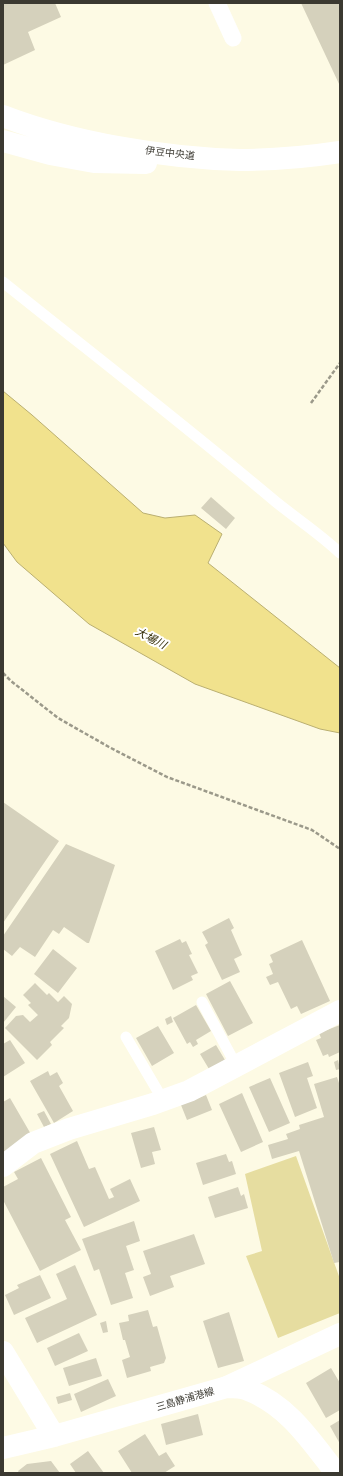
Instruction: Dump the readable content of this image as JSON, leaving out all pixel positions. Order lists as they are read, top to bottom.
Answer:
{
  "streets": {
    "main road": ["伊豆中央道", "三島静浦港線"]
  },
  "water": ["大場川"]
}
